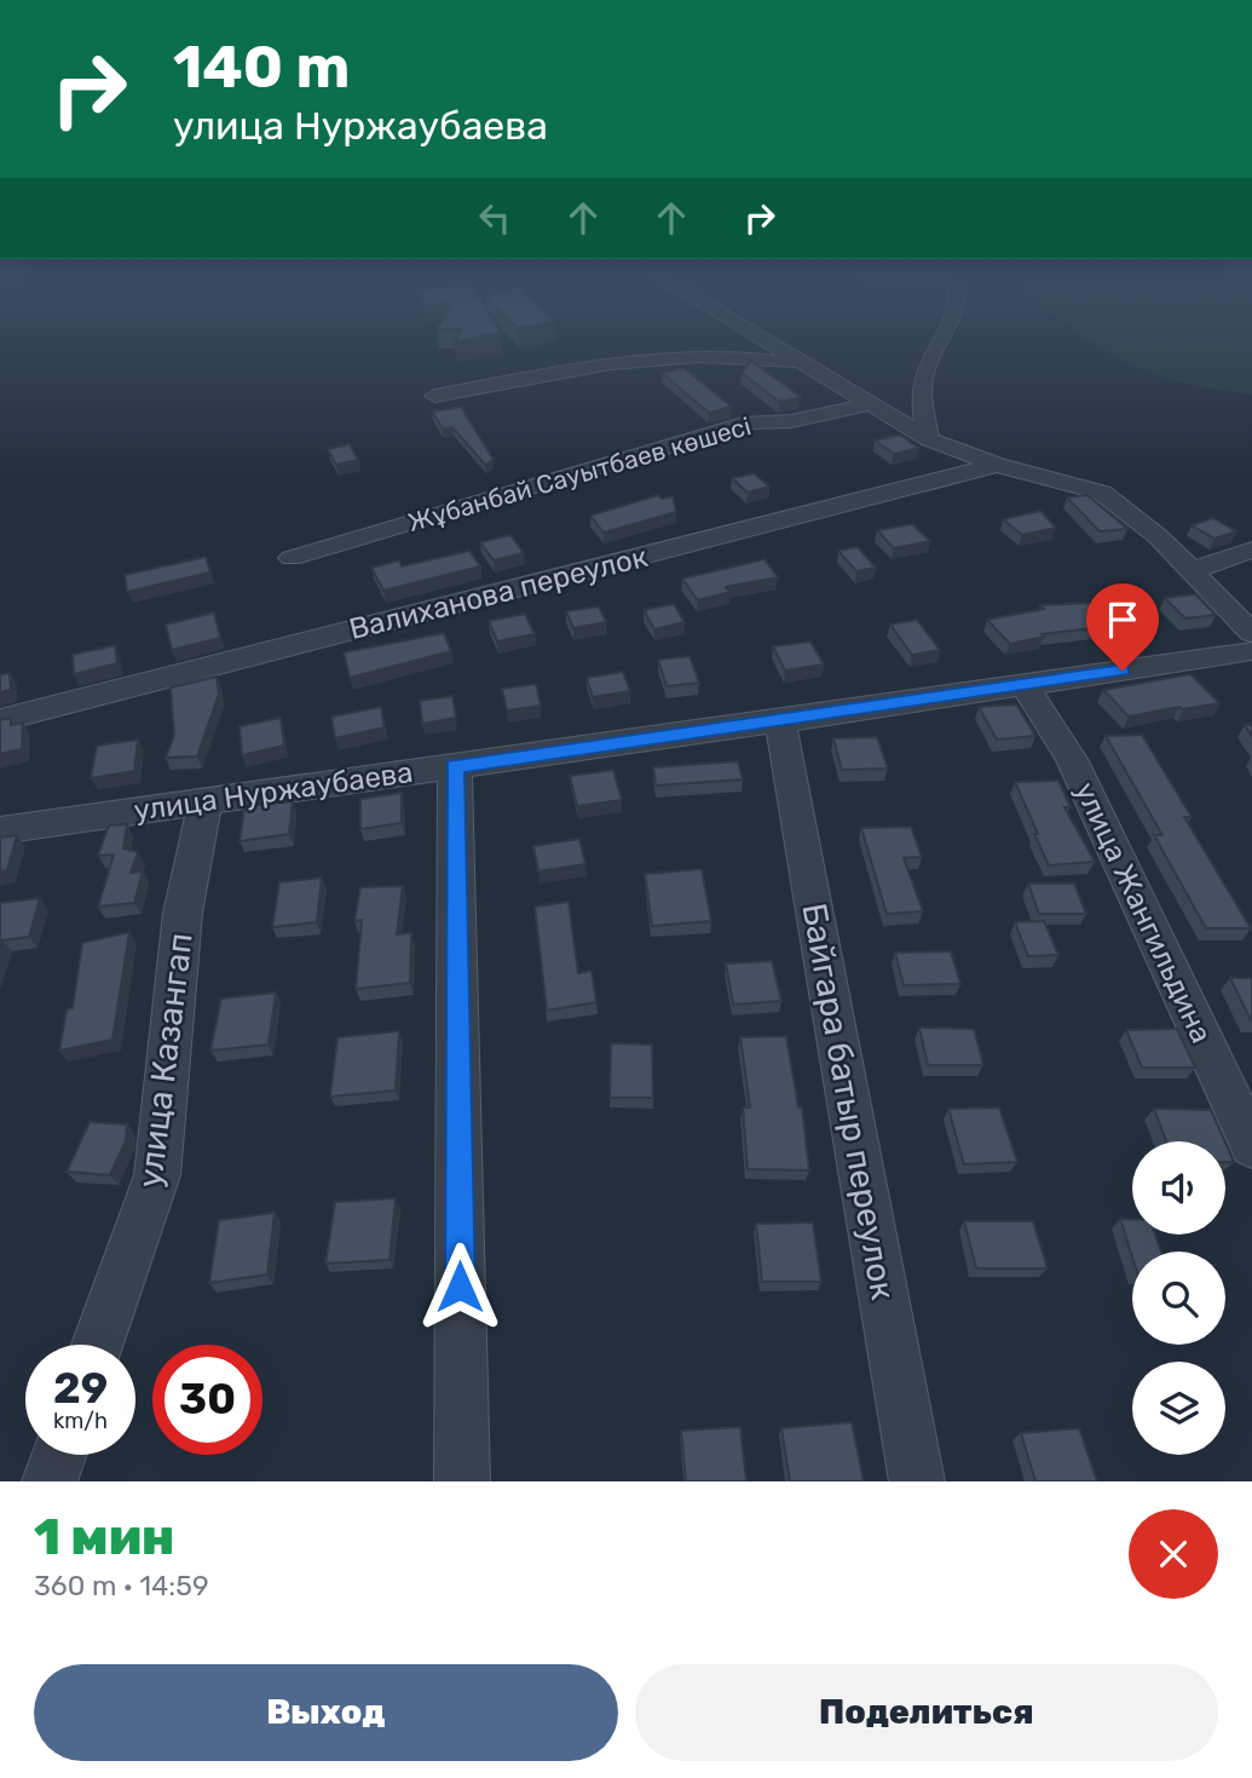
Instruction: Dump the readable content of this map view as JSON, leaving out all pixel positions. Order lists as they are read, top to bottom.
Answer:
{
  "streets": {
    "street": [
      "Жұбанбай Сауытбаев көшесі",
      "Валиханова переулок",
      "улица Нуржаубаева",
      "улица Жангильдина",
      "улица Казангап",
      "Байгара батыр переулок"
    ]
  },
  "crossings": [
    ["улица Нуржаубаева", "улица Жангильдина"],
    ["улица Нуржаубаева", "улица Казангап"],
    ["улица Нуржаубаева", "Байгара батыр переулок"]
  ],
  "page": {
    "turn": ["140 m", "улица Нуржаубаева"],
    "speed": "29 km/h",
    "limit": "30",
    "heading": ["1 мин", "360 m · 14:59"],
    "buttons": ["Выход", "Поделиться"]
  }
}
